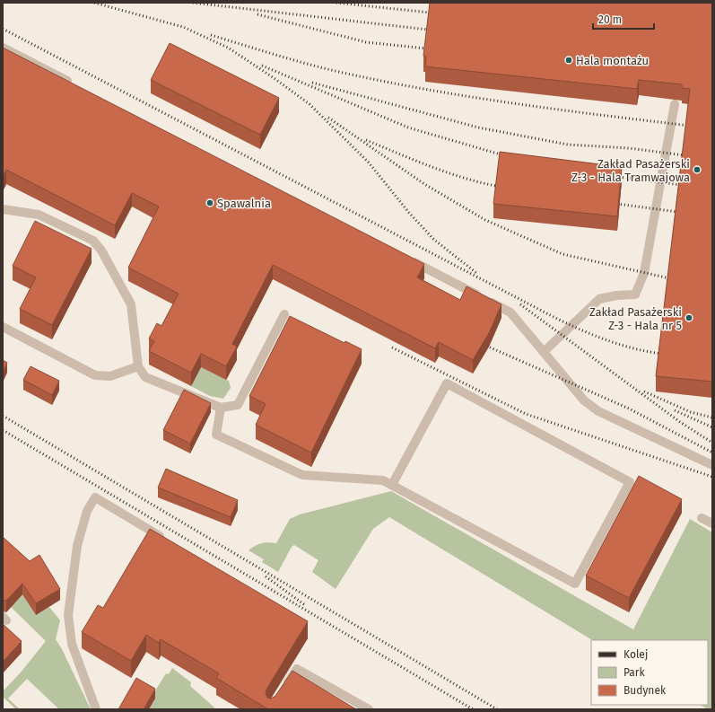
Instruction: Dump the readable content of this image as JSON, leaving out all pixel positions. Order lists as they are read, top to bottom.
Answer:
{
  "places": [
    "Hala montażu",
    "Zakład Pasażerski Z-3 - Hala Tramwajowa",
    "Spawalnia",
    "Zakład Pasażerski Z-3 - Hala nr 5"
  ],
  "legend": ["Kolej", "Park", "Budynek"],
  "scale_bar": "20 m"
}
